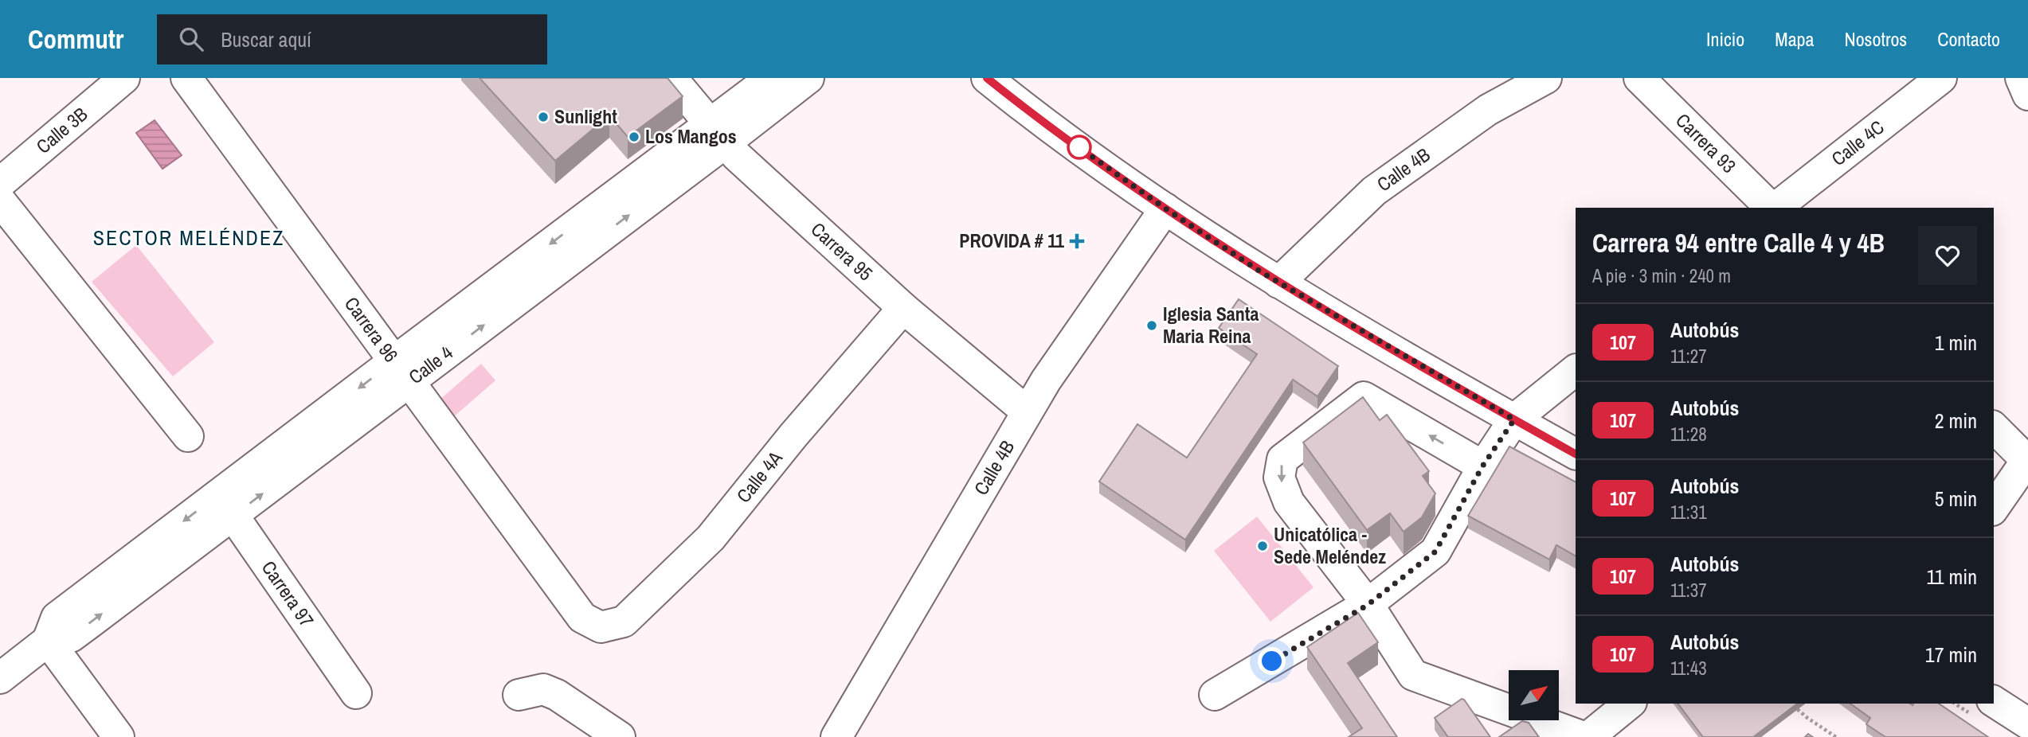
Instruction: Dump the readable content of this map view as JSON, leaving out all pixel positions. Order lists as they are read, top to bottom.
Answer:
{
  "streets": {
    "street": [
      "Calle 3B",
      "Carrera 93",
      "Calle 4C",
      "Calle 4B",
      "Carrera 95",
      "Carrera 96",
      "Calle 4",
      "Calle 4A",
      "Carrera 97"
    ]
  },
  "crossings": [
    ["Calle 4B", "Carrera 95"],
    ["Carrera 95", "Calle 4"],
    ["Carrera 95", "Calle 4A"],
    ["Carrera 96", "Calle 4"],
    ["Carrera 96", "Calle 4A"],
    ["Calle 4", "Carrera 97"]
  ],
  "districts": ["SECTOR MELÉNDEZ"],
  "places": {
    "other": [
      "Sunlight",
      "Los Mangos",
      "Iglesia Santa Maria Reina",
      "Unicatólica - Sede Meléndez"
    ],
    "health": ["PROVIDA # 11"]
  },
  "lines": ["bus line 107"],
  "north": "top right",
  "page": {
    "header": "Commutr",
    "search": "Buscar aquí",
    "nav": [
      "Inicio",
      "Mapa",
      "Nosotros",
      "Contacto"
    ],
    "heading": ["Carrera 94 entre Calle 4 y 4B", "A pie · 3 min · 240 m"],
    "list": [
      {
        "mark": "107",
        "name": "Autobús",
        "note": "11:27",
        "value": "1 min"
      },
      {
        "mark": "107",
        "name": "Autobús",
        "note": "11:28",
        "value": "2 min"
      },
      {
        "mark": "107",
        "name": "Autobús",
        "note": "11:31",
        "value": "5 min"
      },
      {
        "mark": "107",
        "name": "Autobús",
        "note": "11:37",
        "value": "11 min"
      },
      {
        "mark": "107",
        "name": "Autobús",
        "note": "11:43",
        "value": "17 min"
      }
    ]
  }
}
